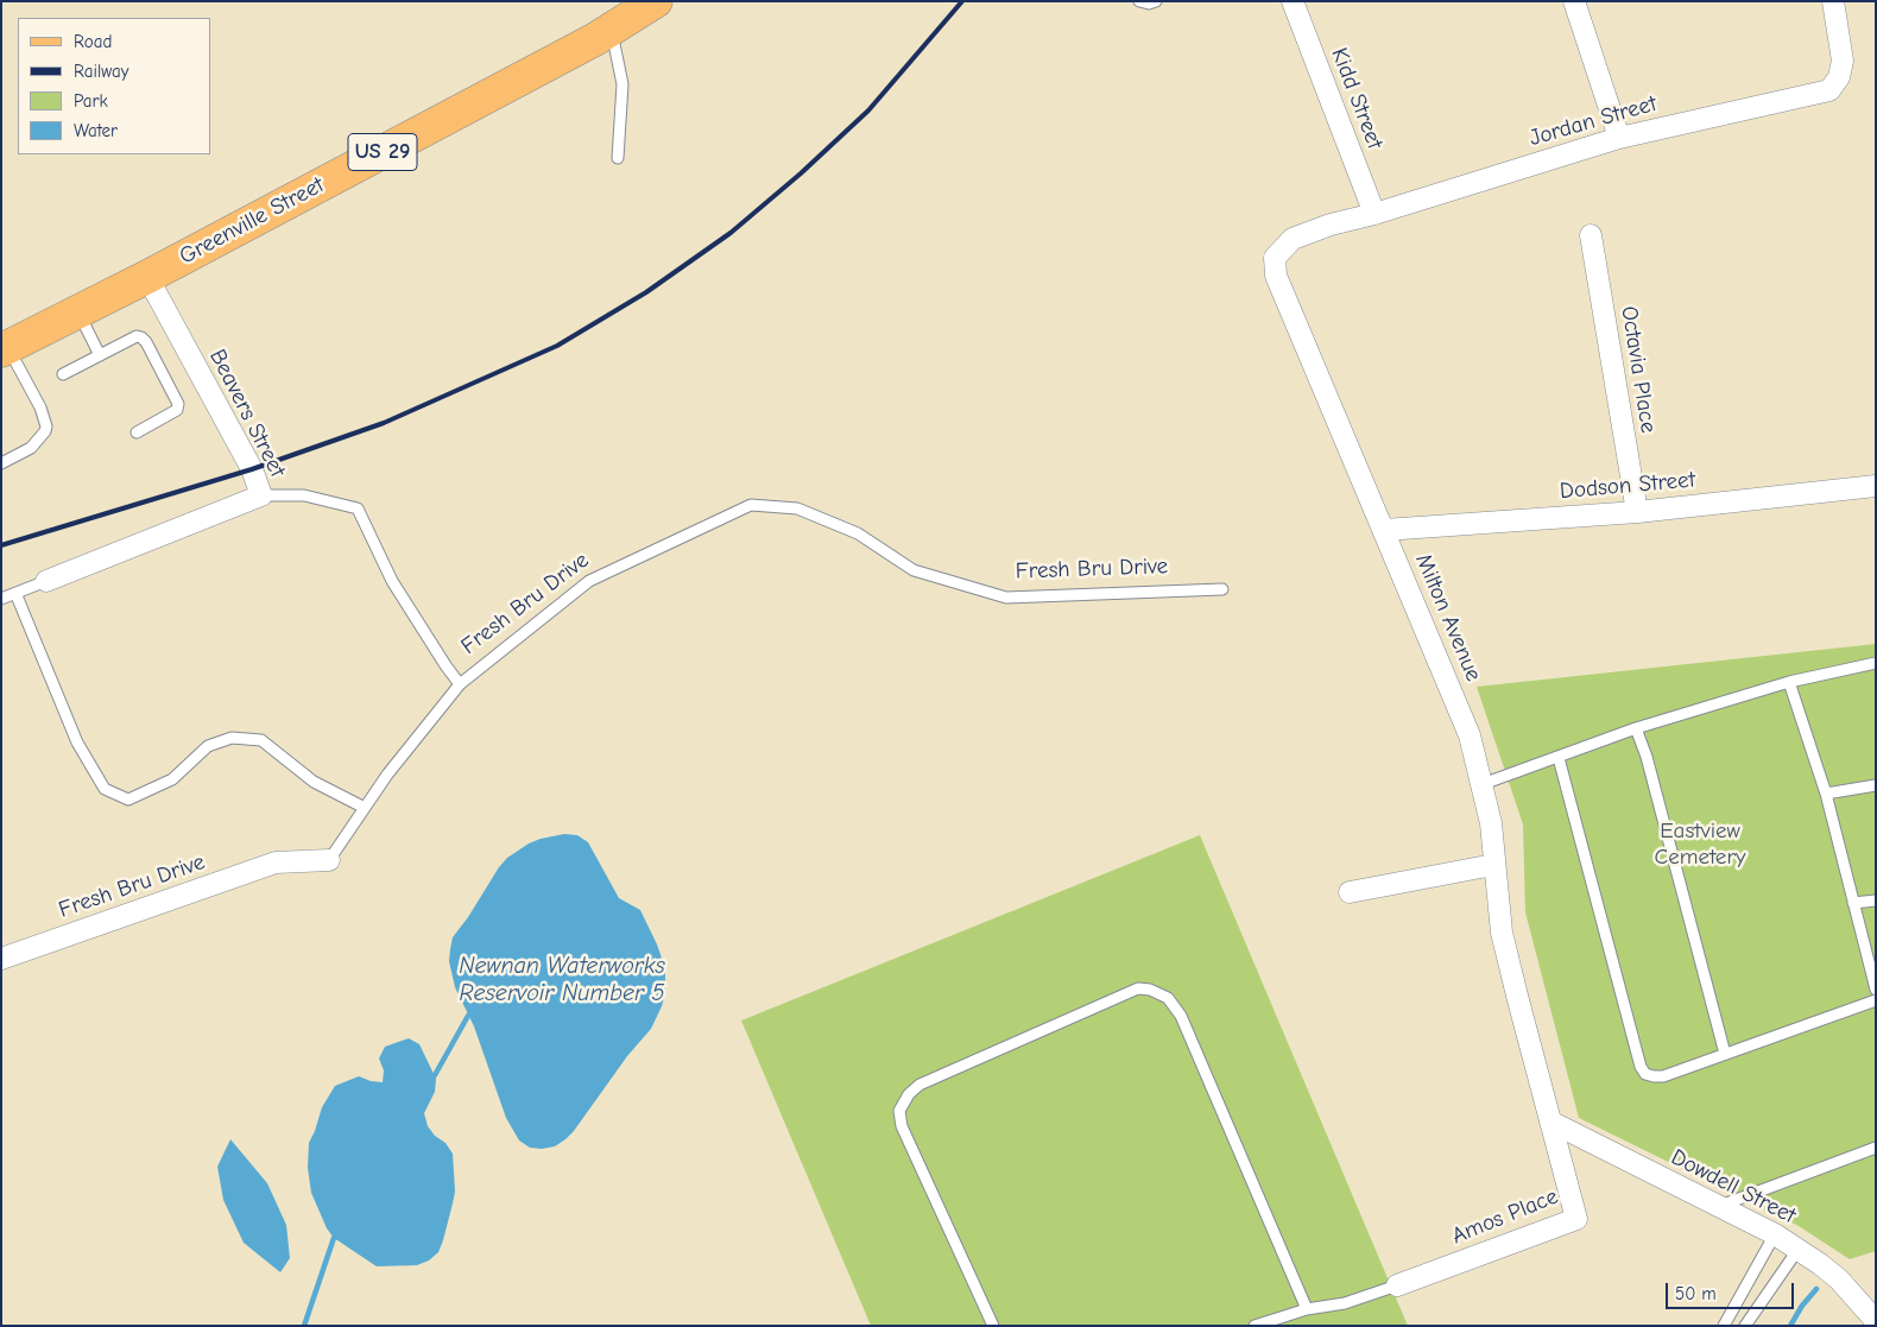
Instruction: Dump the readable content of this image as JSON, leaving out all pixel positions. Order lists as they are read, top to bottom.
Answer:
{
  "streets": {
    "main road": ["US 29", "Greenville Street"],
    "street": [
      "Kidd Street",
      "Jordan Street",
      "Octavia Place",
      "Beavers Street",
      "Dodson Street",
      "Fresh Bru Drive",
      "Milton Avenue",
      "Dowdell Street",
      "Amos Place"
    ]
  },
  "crossings": [
    ["Kidd Street", "Jordan Street"],
    ["Kidd Street", "Milton Avenue"],
    ["Jordan Street", "Milton Avenue"],
    ["Greenville Street", "Beavers Street"],
    ["Octavia Place", "Dodson Street"],
    ["Dodson Street", "Milton Avenue"],
    ["Milton Avenue", "Dowdell Street"],
    ["Milton Avenue", "Amos Place"],
    ["Dowdell Street", "Amos Place"]
  ],
  "water": ["Newnan Waterworks Reservoir Number 5"],
  "parks": ["Eastview Cemetery"],
  "legend": [
    "Road",
    "Railway",
    "Park",
    "Water"
  ],
  "scale_bar": "50 m"
}
